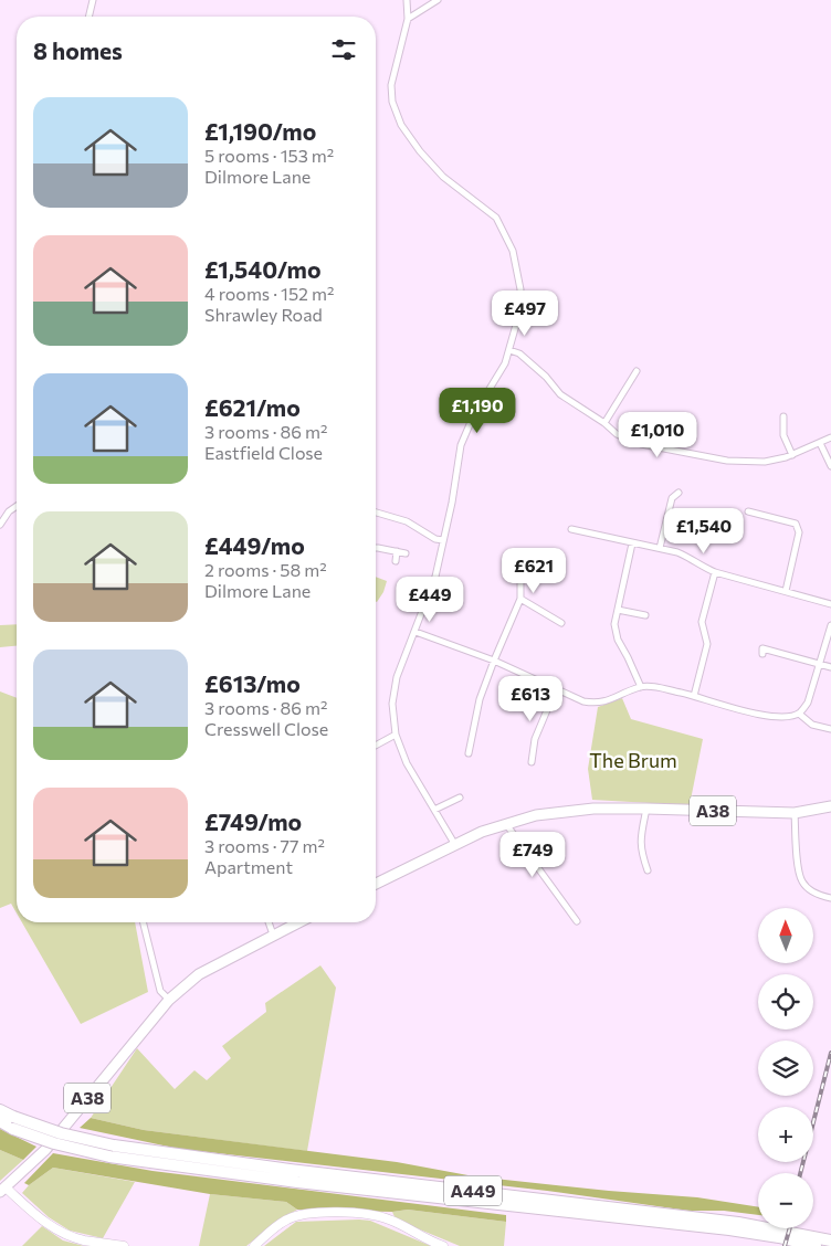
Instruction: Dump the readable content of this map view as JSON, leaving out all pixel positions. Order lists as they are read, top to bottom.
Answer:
{
  "streets": {
    "highway": ["A449"],
    "main road": ["A38"]
  },
  "parks": ["The Brum"],
  "north": "top",
  "page": {
    "heading": "8 homes",
    "list": [
      {
        "name": "£1,190/mo",
        "note": "5 rooms · 153 m² · Dilmore Lane"
      },
      {
        "name": "£1,540/mo",
        "note": "4 rooms · 152 m² · Shrawley Road"
      },
      {
        "name": "£621/mo",
        "note": "3 rooms · 86 m² · Eastfield Close"
      },
      {
        "name": "£449/mo",
        "note": "2 rooms · 58 m² · Dilmore Lane"
      },
      {
        "name": "£613/mo",
        "note": "3 rooms · 86 m² · Cresswell Close"
      },
      {
        "name": "£749/mo",
        "note": "3 rooms · 77 m² · Apartment"
      }
    ],
    "price": [
      "£497",
      "£1,190",
      "£1,010",
      "£1,540",
      "£621",
      "£449",
      "£613",
      "£749"
    ],
    "map_buttons": ["+", "−"]
  }
}
